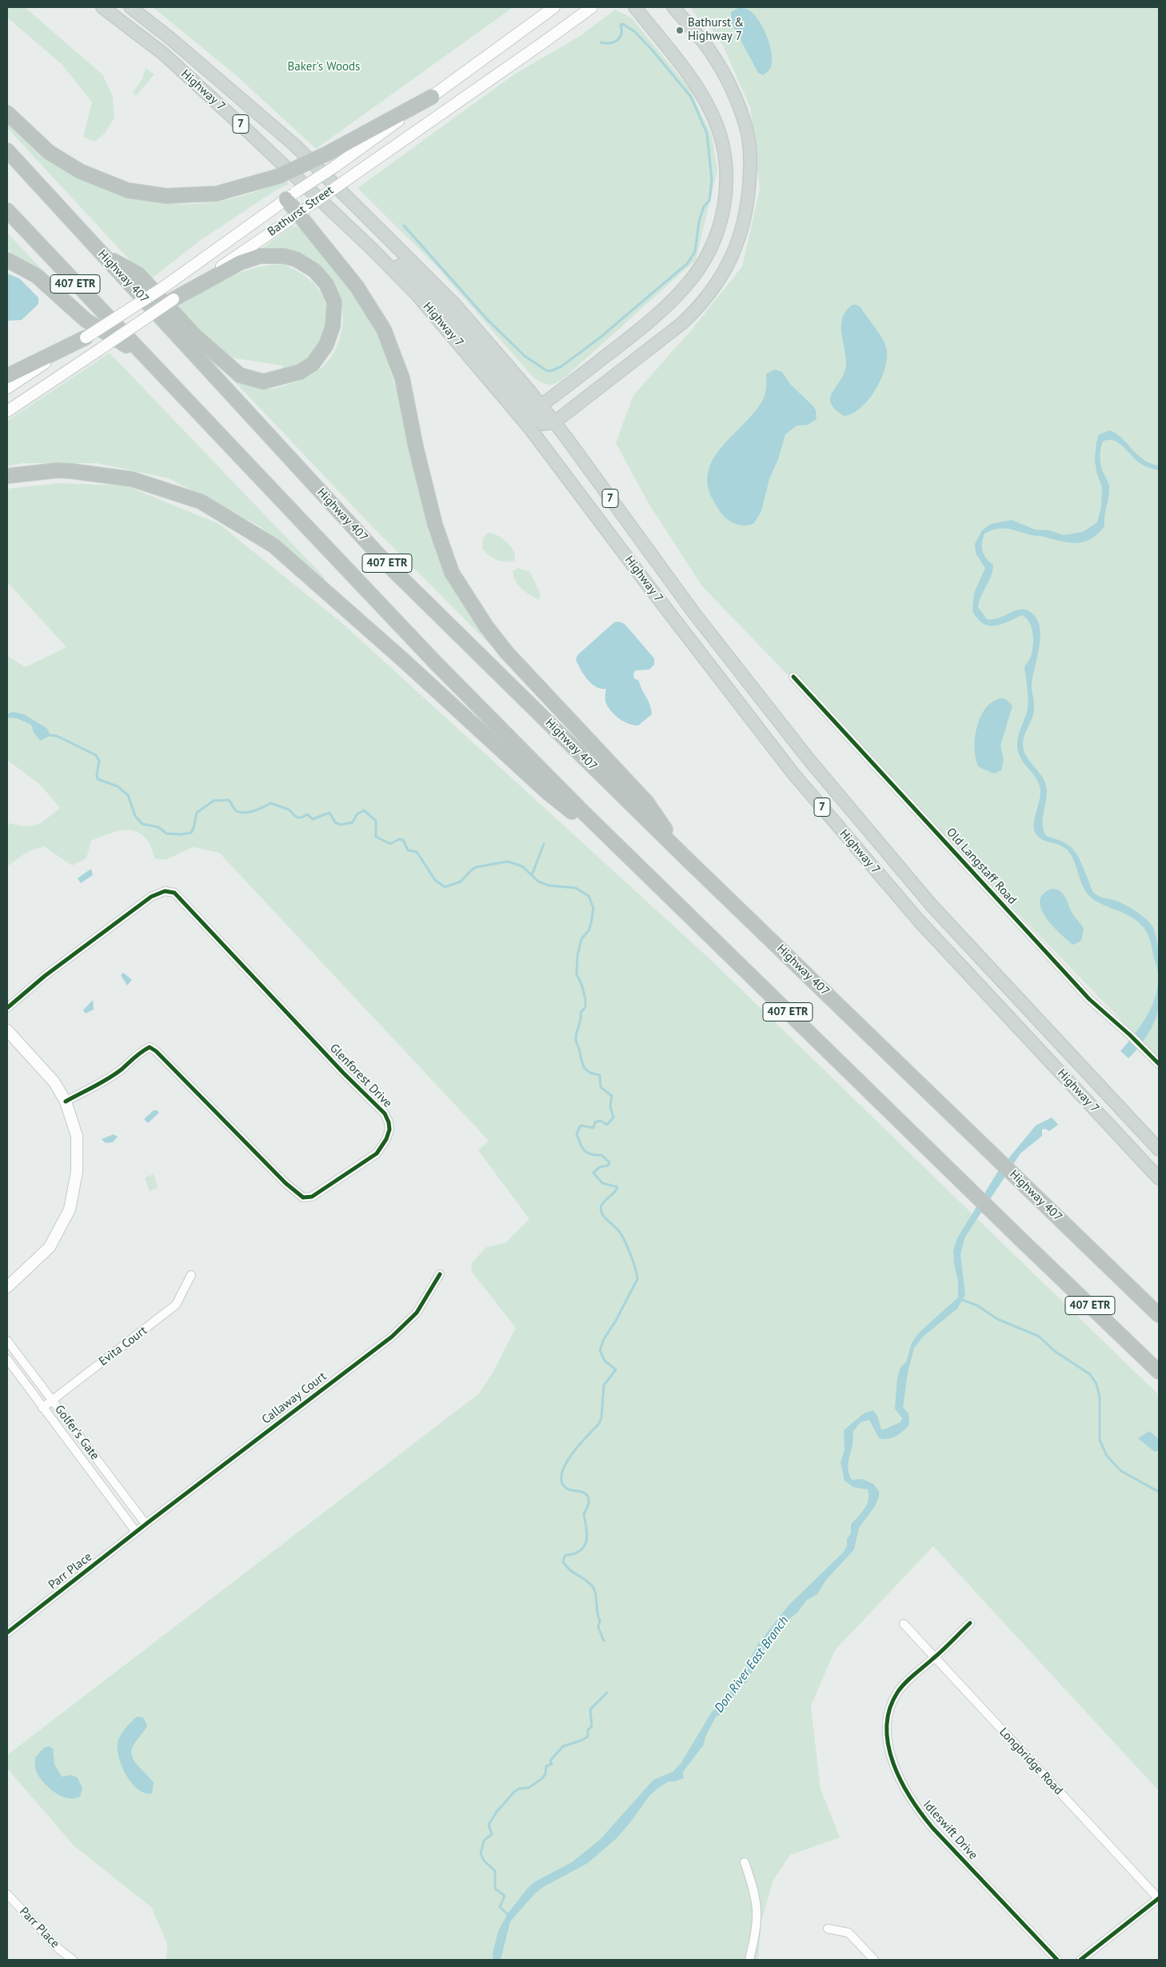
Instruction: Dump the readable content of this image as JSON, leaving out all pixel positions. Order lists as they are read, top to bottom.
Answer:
{
  "streets": {
    "highway": ["Highway 407", "407 ETR"],
    "main road": ["Highway 7", "7", "Bathurst Street"],
    "street": [
      "Old Langstaff Road",
      "Glenforest Drive",
      "Evita Court",
      "Callaway Court",
      "Golfer's Gate",
      "Parr Place",
      "Longbridge Road",
      "Idleswift Drive"
    ]
  },
  "crossings": [
    ["Evita Court", "Golfer's Gate"],
    ["Callaway Court", "Golfer's Gate"],
    ["Callaway Court", "Parr Place"],
    ["Golfer's Gate", "Parr Place"],
    ["Longbridge Road", "Idleswift Drive"]
  ],
  "water": ["Don River East Branch"],
  "parks": ["Baker's Woods"],
  "places": ["Bathurst & Highway 7"]
}
